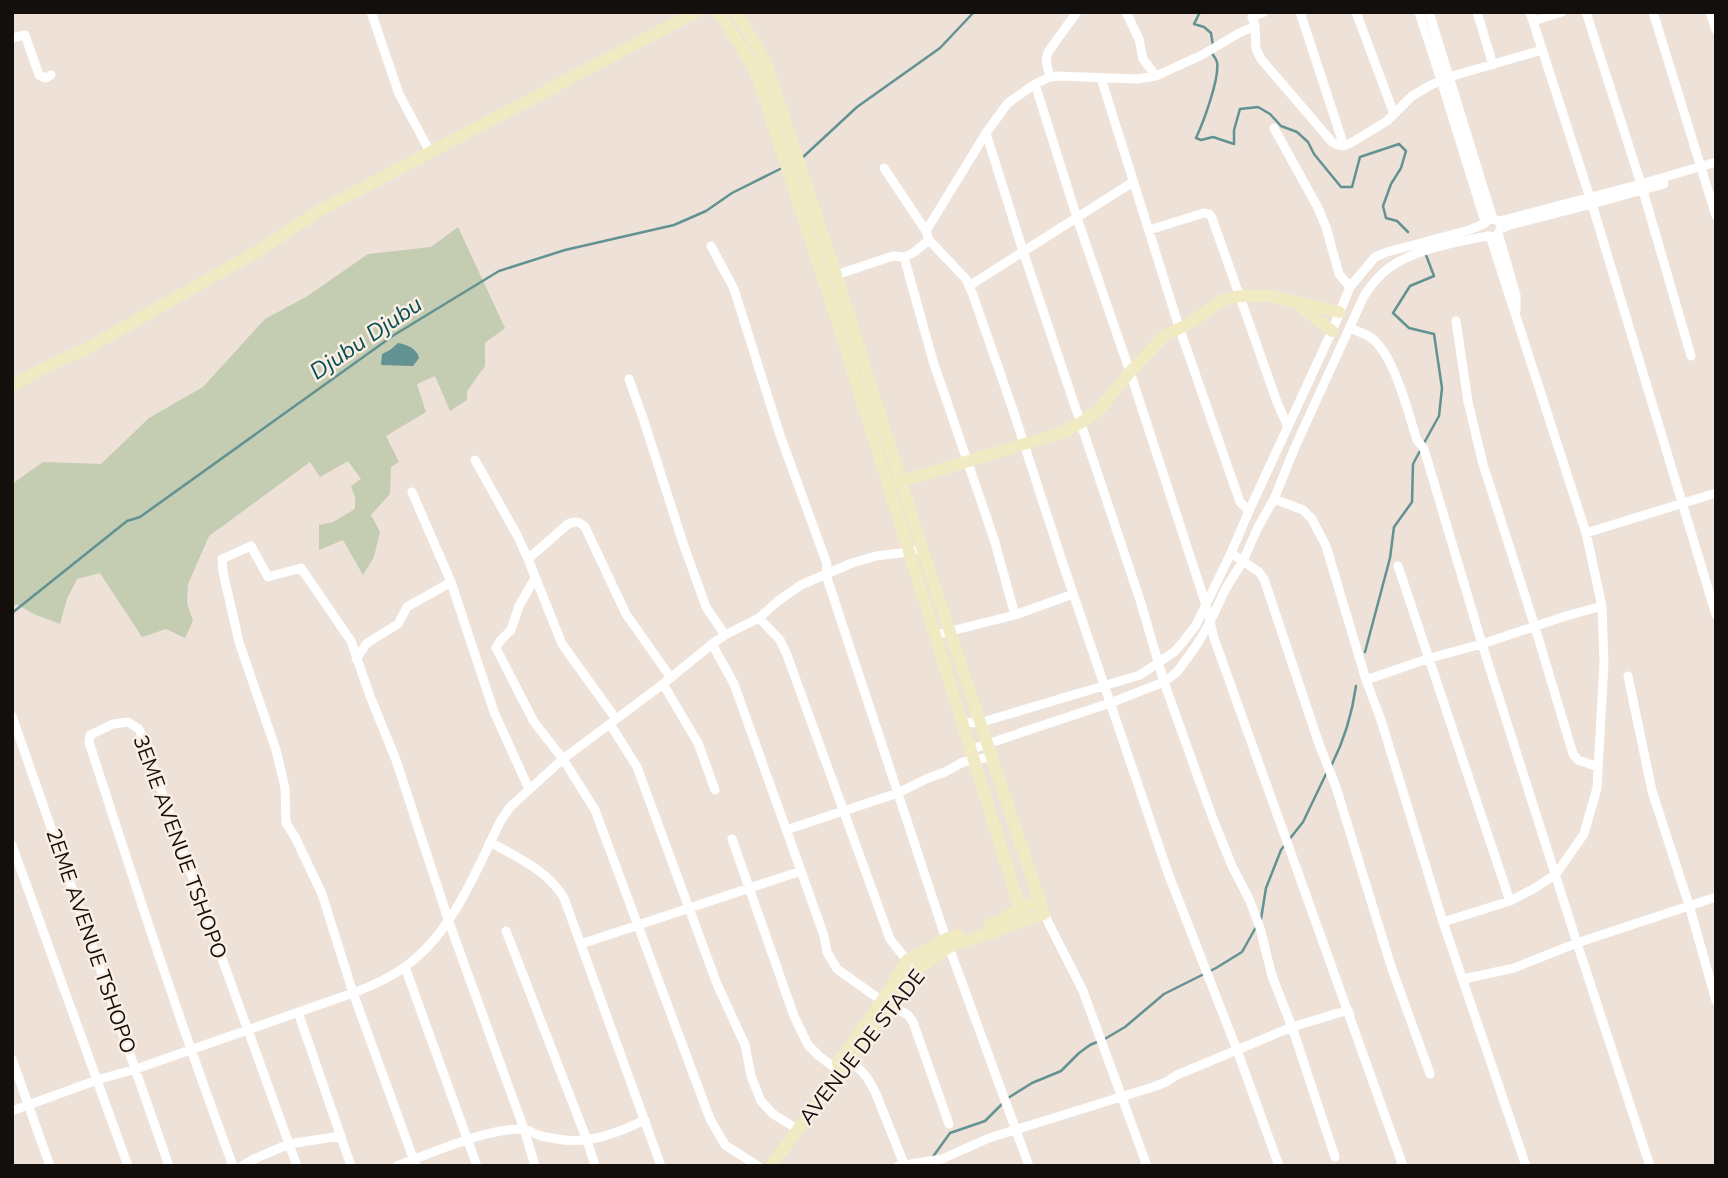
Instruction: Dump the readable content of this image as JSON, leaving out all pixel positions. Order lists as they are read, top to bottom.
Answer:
{
  "streets": {
    "street": ["3EME AVENUE TSHOPO", "2EME AVENUE TSHOPO", "AVENUE DE STADE"]
  },
  "water": ["Djubu Djubu"]
}
